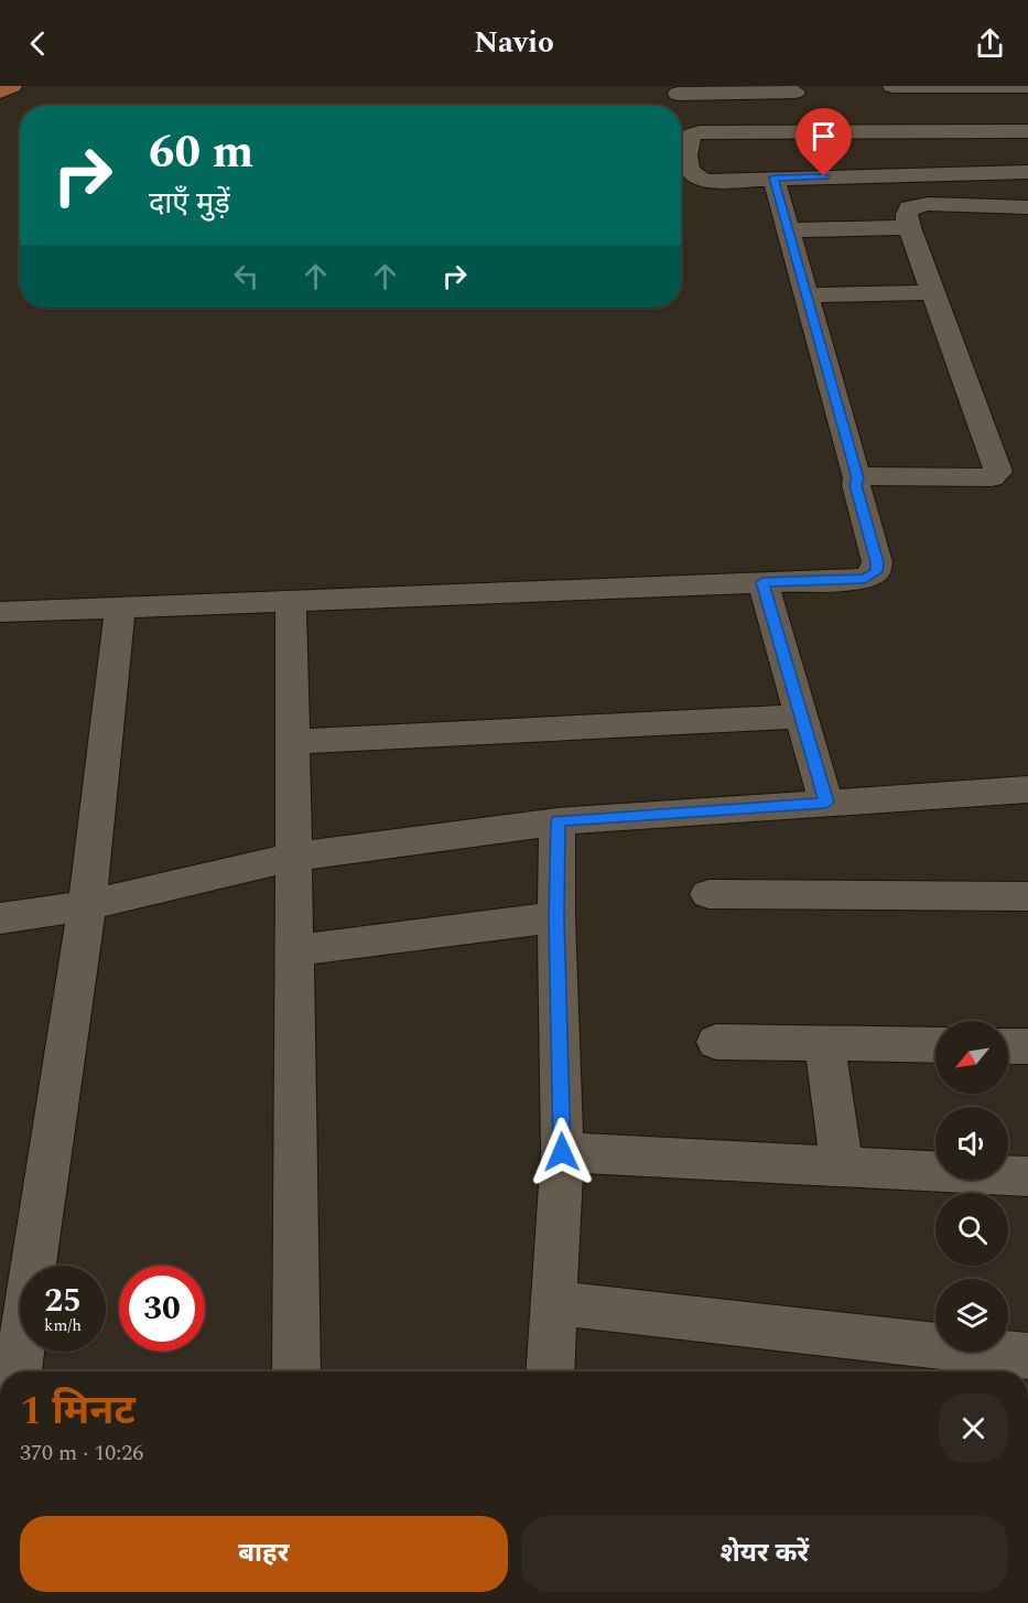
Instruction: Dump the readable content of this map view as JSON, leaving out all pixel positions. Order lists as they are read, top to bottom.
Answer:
{
  "north": "bottom left",
  "page": {
    "header": "Navio",
    "turn": ["60 m", "दाएँ मुड़ें"],
    "speed": "25 km/h",
    "limit": "30",
    "heading": ["1 मिनट", "370 m · 10:26"],
    "buttons": ["बाहर", "शेयर करें"]
  }
}
